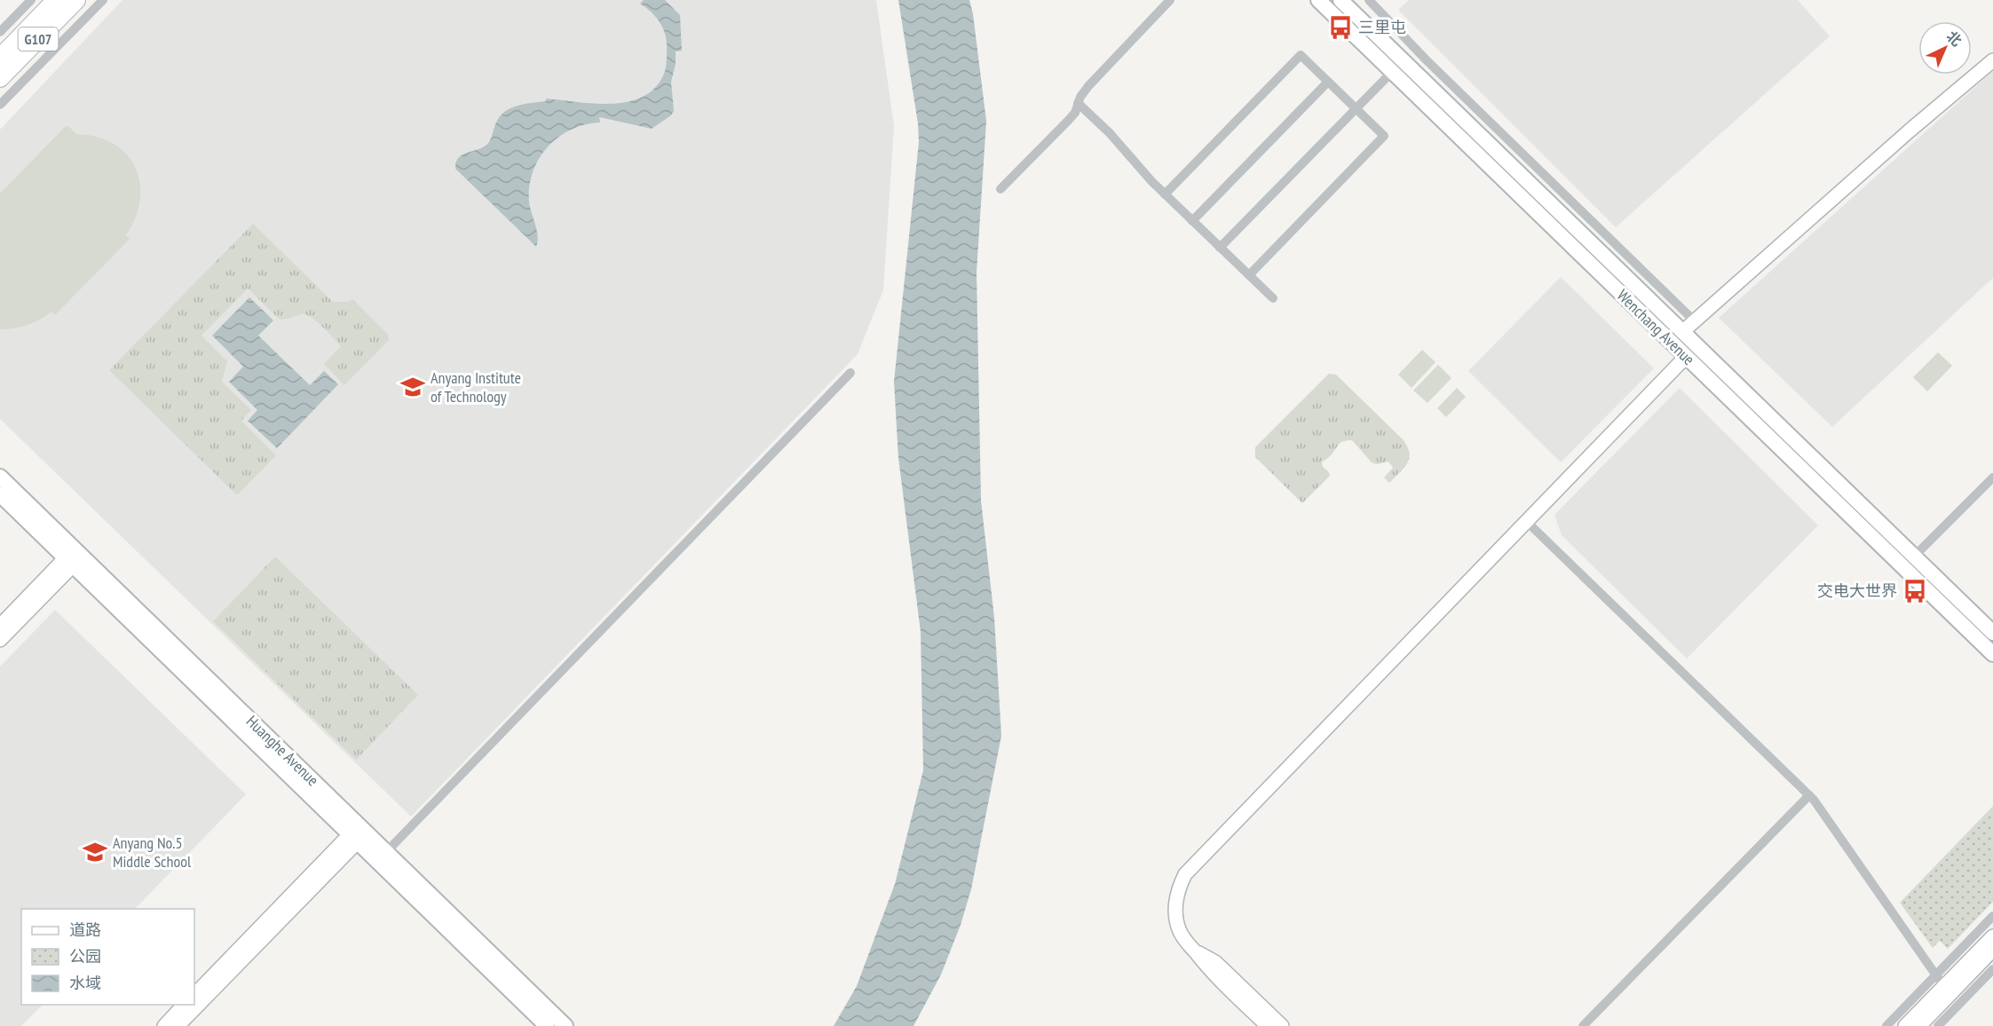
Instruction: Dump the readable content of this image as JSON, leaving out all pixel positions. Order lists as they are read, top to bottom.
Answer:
{
  "streets": {
    "highway": ["G107"],
    "main road": ["Wenchang Avenue", "Huanghe Avenue"]
  },
  "places": {
    "bus stop": ["三里屯", "交电大世界"],
    "school or university": ["Anyang Institute of Technology", "Anyang No.5 Middle School"]
  },
  "legend": ["道路", "公园", "水域"],
  "north": "top right"
}
